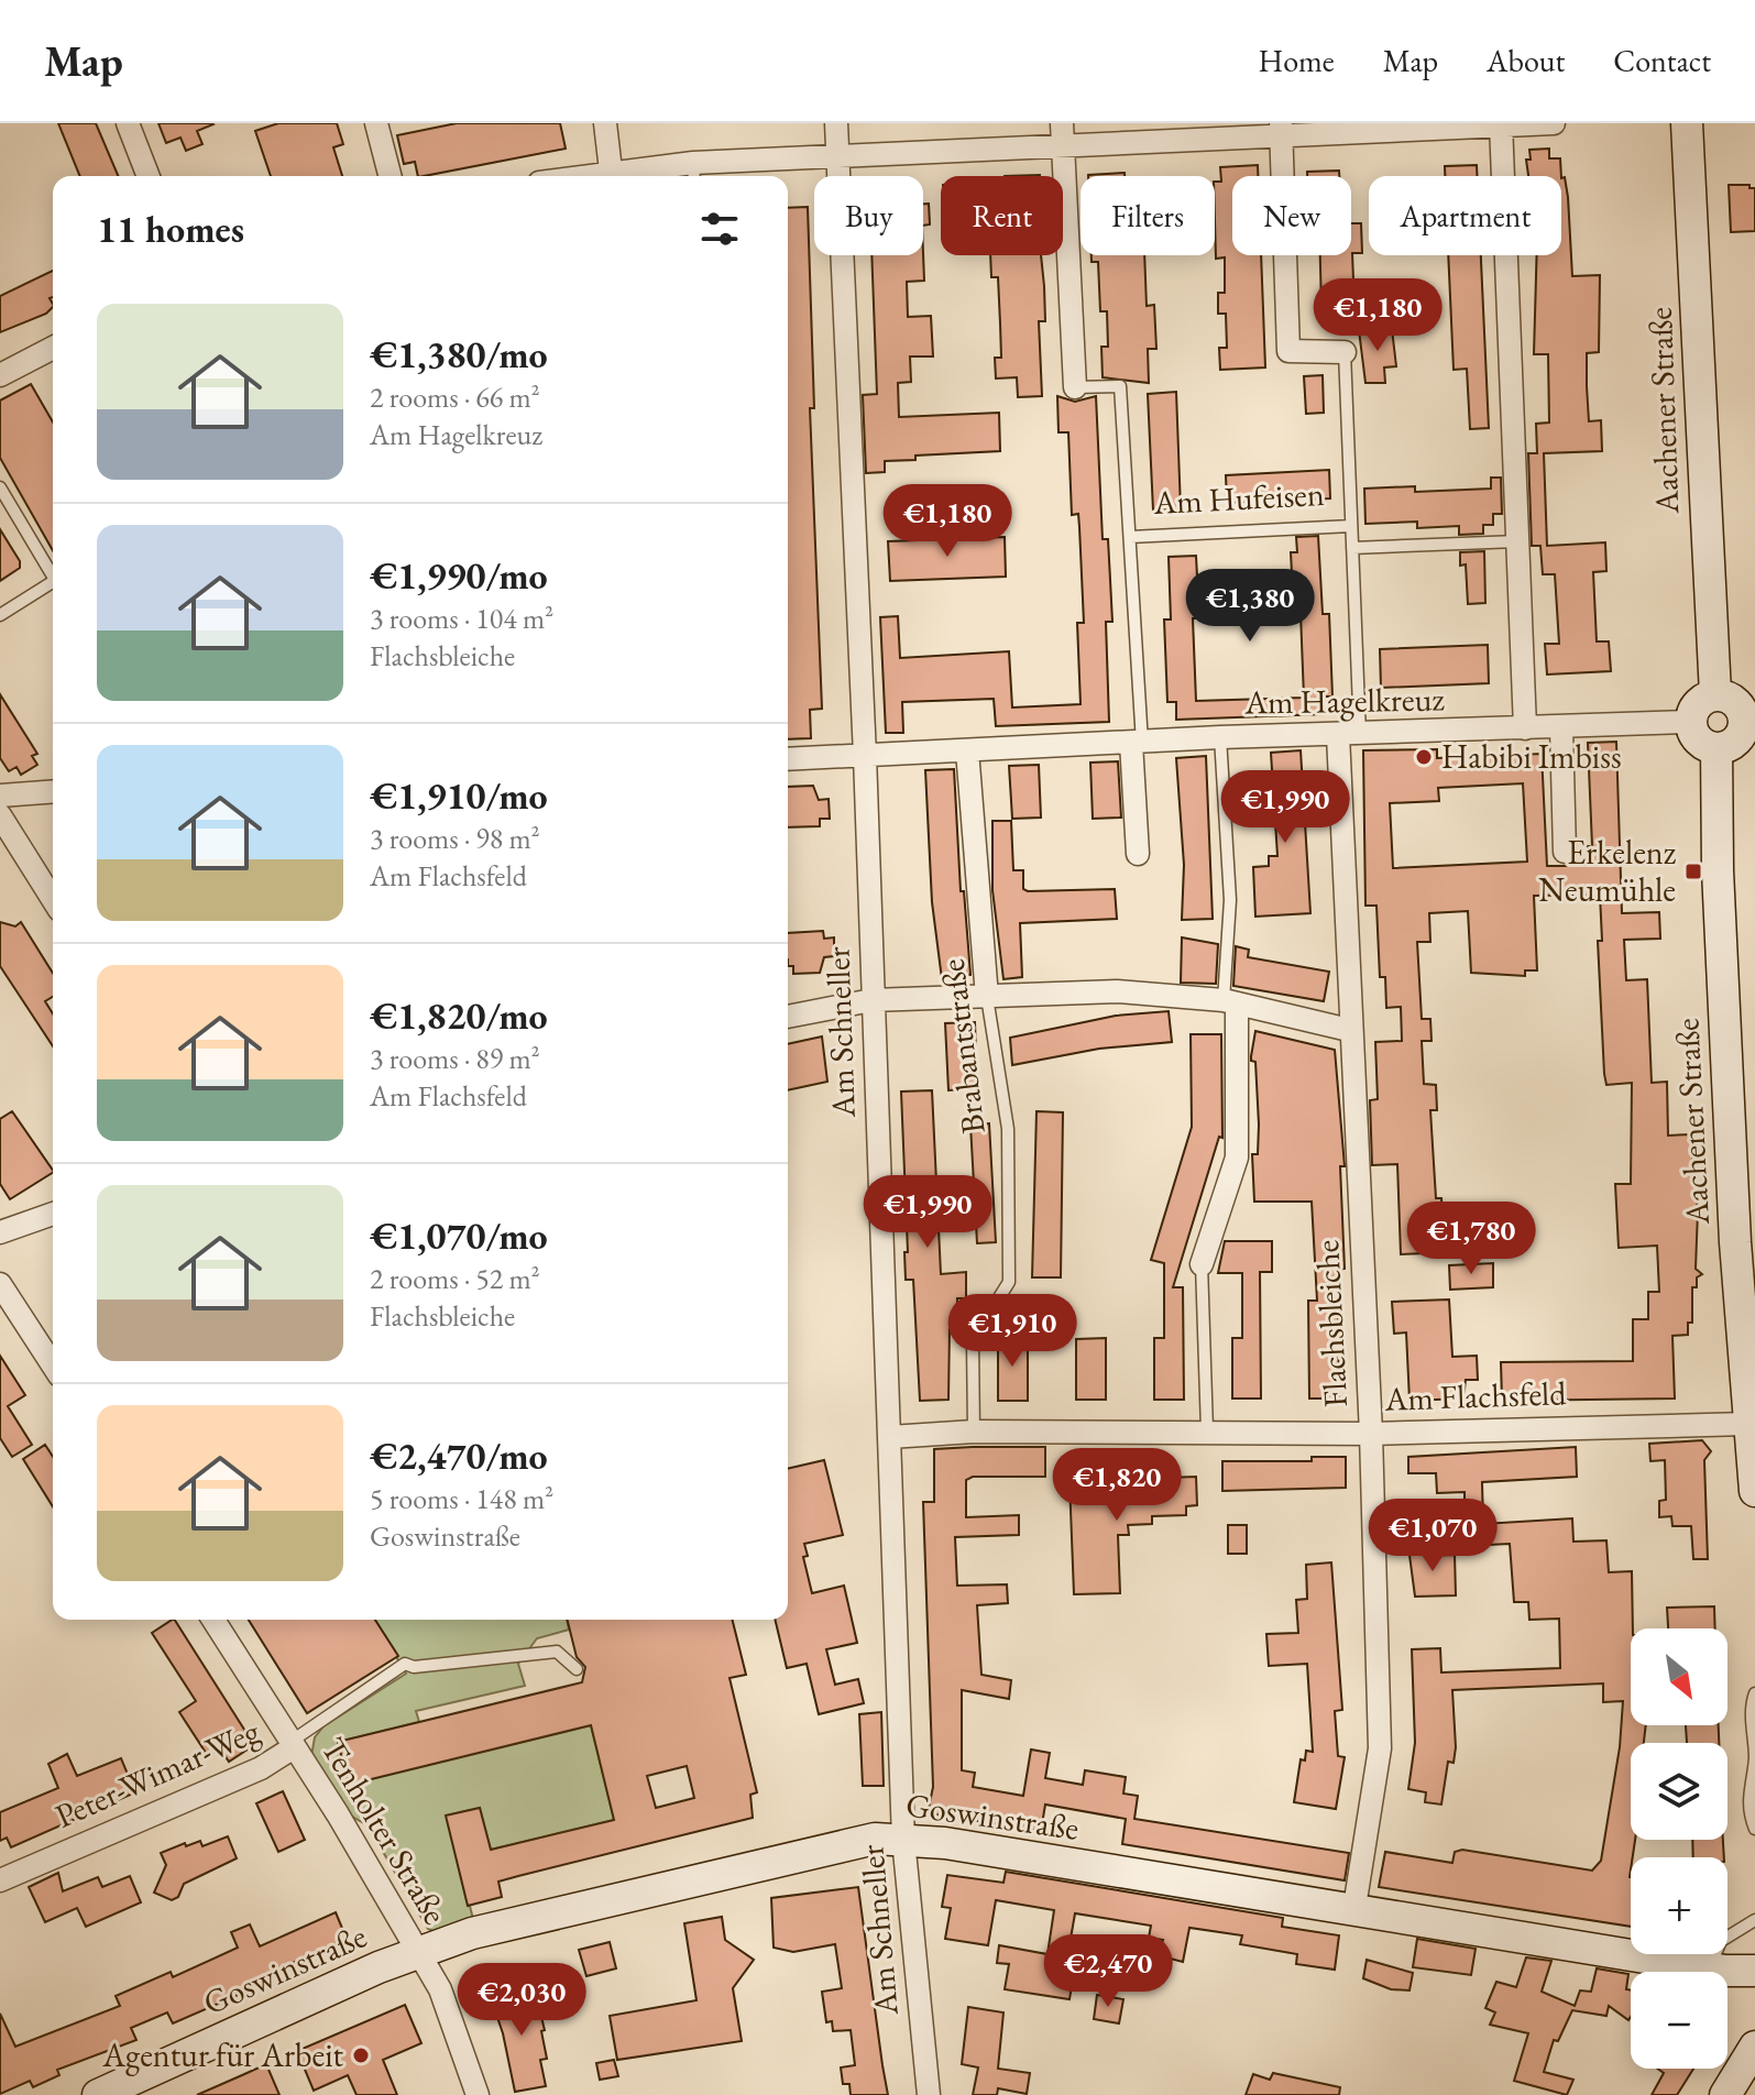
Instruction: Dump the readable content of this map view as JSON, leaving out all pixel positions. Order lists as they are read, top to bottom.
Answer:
{
  "streets": {
    "main road": ["Aachener Straße", "Goswinstraße"],
    "street": [
      "Am Hagelkreuz",
      "Am Schneller",
      "Brabantstraße",
      "Flachsbleiche",
      "Am Flachsfeld",
      "Peter-Wimar-Weg",
      "Tenholter Straße"
    ],
    "lane": ["Am Hufeisen"]
  },
  "crossings": [
    ["Aachener Straße", "Am Hagelkreuz"],
    ["Aachener Straße", "Am Flachsfeld"],
    ["Am Hufeisen", "Am Hagelkreuz"],
    ["Am Hufeisen", "Flachsbleiche"],
    ["Am Hagelkreuz", "Am Schneller"],
    ["Am Hagelkreuz", "Brabantstraße"],
    ["Am Hagelkreuz", "Flachsbleiche"],
    ["Am Schneller", "Am Flachsfeld"],
    ["Am Schneller", "Goswinstraße"],
    ["Brabantstraße", "Am Flachsfeld"],
    ["Flachsbleiche", "Am Flachsfeld"],
    ["Flachsbleiche", "Goswinstraße"],
    ["Peter-Wimar-Weg", "Tenholter Straße"],
    ["Goswinstraße", "Tenholter Straße"]
  ],
  "places": {
    "other": ["Habibi Imbiss", "Agentur für Arbeit"],
    "transit": ["Erkelenz Neumühle"]
  },
  "north": "bottom right",
  "page": {
    "header": "Map",
    "nav": [
      "Home",
      "Map",
      "About",
      "Contact"
    ],
    "chip": [
      "Buy",
      "Rent",
      "Filters",
      "New",
      "Apartment"
    ],
    "heading": "11 homes",
    "price": [
      "€1,180",
      "€1,180",
      "€1,380",
      "€1,990",
      "€1,990",
      "€1,780",
      "€1,910",
      "€1,820",
      "€1,070",
      "€2,470",
      "€2,030"
    ],
    "list": [
      {
        "name": "€1,380/mo",
        "note": "2 rooms · 66 m² · Am Hagelkreuz"
      },
      {
        "name": "€1,990/mo",
        "note": "3 rooms · 104 m² · Flachsbleiche"
      },
      {
        "name": "€1,910/mo",
        "note": "3 rooms · 98 m² · Am Flachsfeld"
      },
      {
        "name": "€1,820/mo",
        "note": "3 rooms · 89 m² · Am Flachsfeld"
      },
      {
        "name": "€1,070/mo",
        "note": "2 rooms · 52 m² · Flachsbleiche"
      },
      {
        "name": "€2,470/mo",
        "note": "5 rooms · 148 m² · Goswinstraße"
      }
    ],
    "map_buttons": ["+", "−"]
  }
}
